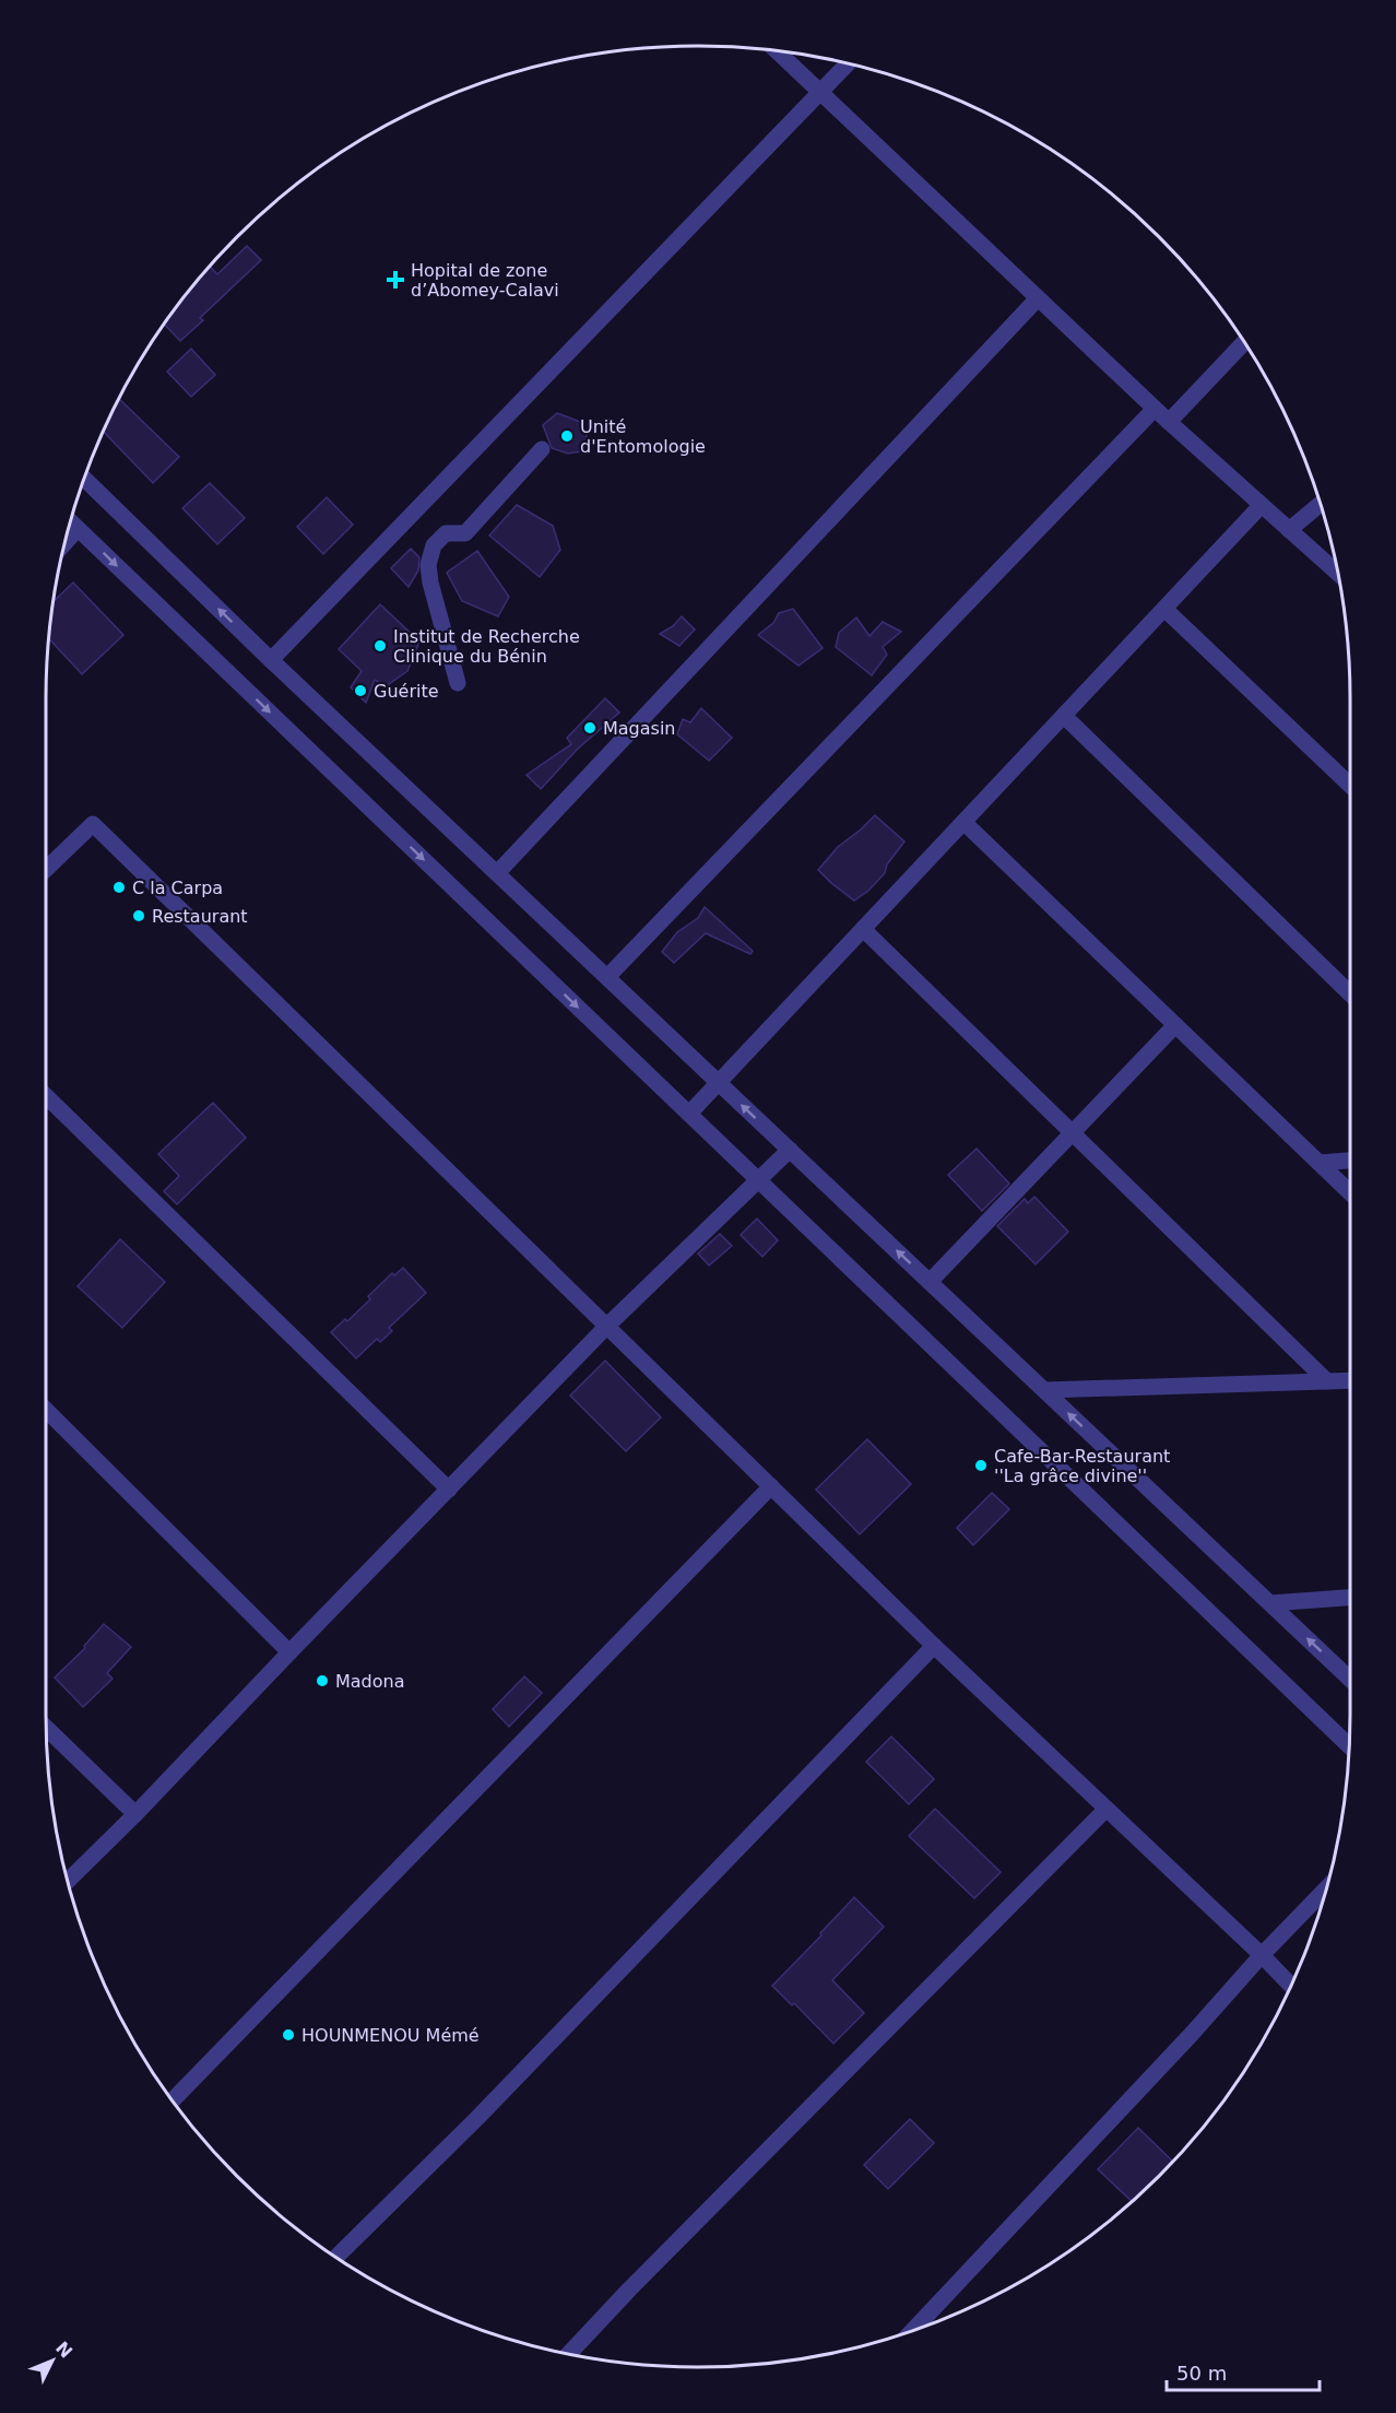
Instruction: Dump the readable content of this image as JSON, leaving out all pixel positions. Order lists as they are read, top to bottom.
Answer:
{
  "places": {
    "health": ["Hopital de zone d’Abomey-Calavi"],
    "other": [
      "Unité d'Entomologie",
      "Institut de Recherche Clinique du Bénin",
      "Guérite",
      "Magasin",
      "C la Carpa",
      "Restaurant",
      "Cafe-Bar-Restaurant ''La grâce divine''",
      "Madona",
      "HOUNMENOU Mémé"
    ]
  },
  "scale_bar": "50 m",
  "north": "top right"
}
